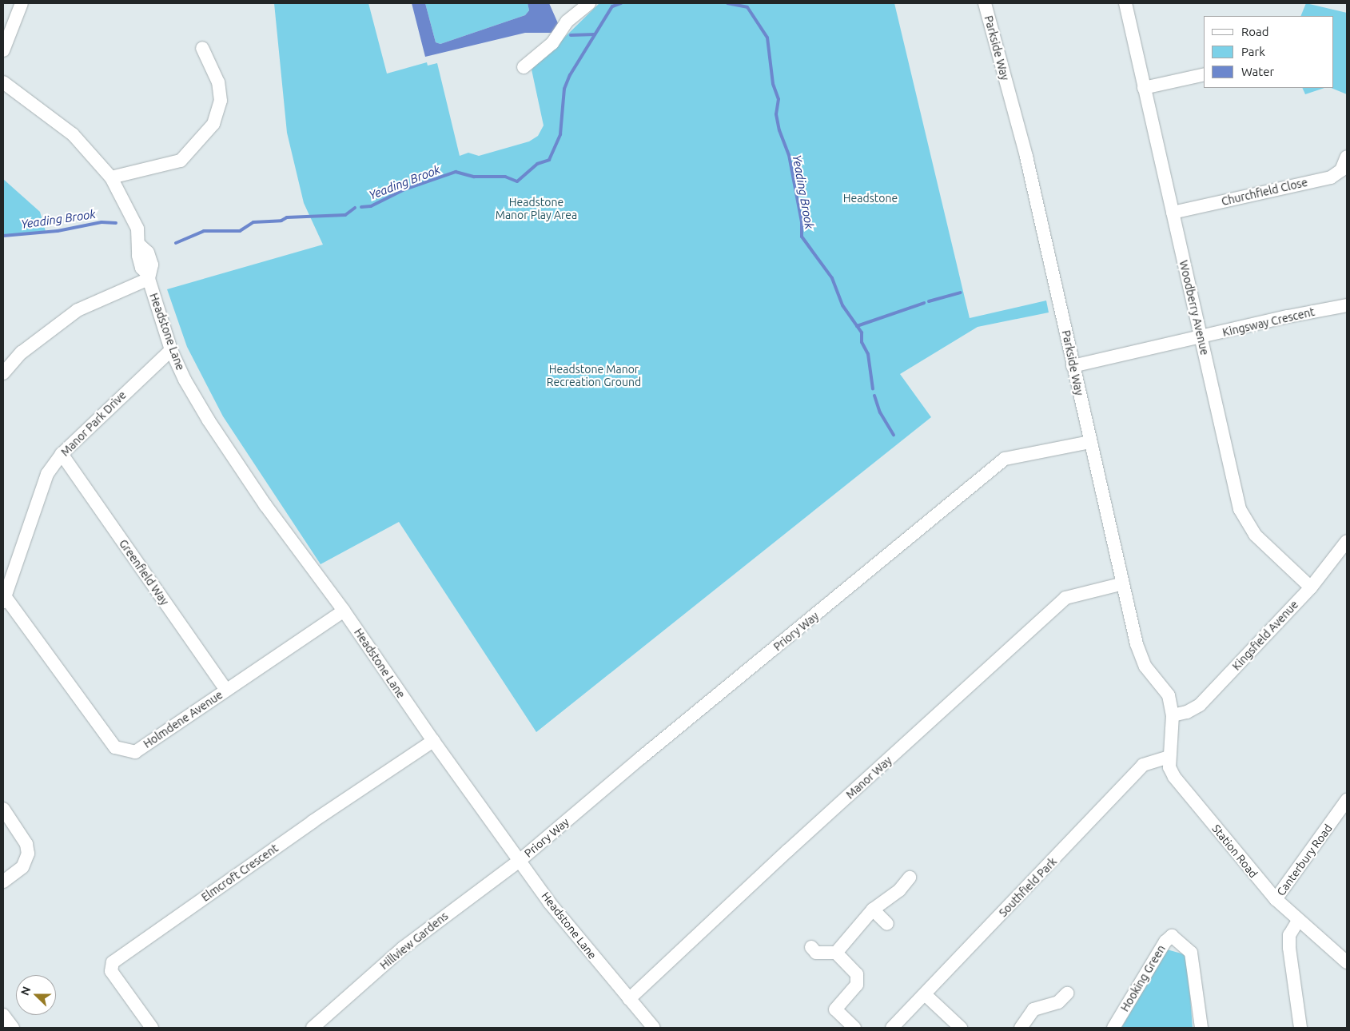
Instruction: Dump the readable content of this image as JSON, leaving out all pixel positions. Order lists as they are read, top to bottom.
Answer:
{
  "streets": {
    "street": [
      "Parkside Way",
      "Churchfield Close",
      "Woodberry Avenue",
      "Kingsway Crescent",
      "Headstone Lane",
      "Manor Park Drive",
      "Greenfield Way",
      "Priory Way",
      "Kingsfield Avenue",
      "Holmdene Avenue",
      "Manor Way",
      "Station Road",
      "Canterbury Road",
      "Elmcroft Crescent",
      "Southfield Park",
      "Hillview Gardens",
      "Hooking Green"
    ]
  },
  "crossings": [
    ["Parkside Way", "Kingsway Crescent"],
    ["Parkside Way", "Priory Way"],
    ["Parkside Way", "Kingsfield Avenue"],
    ["Parkside Way", "Manor Way"],
    ["Parkside Way", "Station Road"],
    ["Churchfield Close", "Woodberry Avenue"],
    ["Woodberry Avenue", "Kingsway Crescent"],
    ["Woodberry Avenue", "Kingsfield Avenue"],
    ["Headstone Lane", "Manor Park Drive"],
    ["Headstone Lane", "Priory Way"],
    ["Headstone Lane", "Holmdene Avenue"],
    ["Headstone Lane", "Manor Way"],
    ["Headstone Lane", "Elmcroft Crescent"],
    ["Headstone Lane", "Hillview Gardens"],
    ["Manor Park Drive", "Greenfield Way"],
    ["Manor Park Drive", "Holmdene Avenue"],
    ["Greenfield Way", "Holmdene Avenue"],
    ["Priory Way", "Hillview Gardens"],
    ["Kingsfield Avenue", "Station Road"],
    ["Station Road", "Canterbury Road"],
    ["Station Road", "Southfield Park"]
  ],
  "water": ["Yeading Brook"],
  "parks": ["Headstone", "Headstone Manor Play Area", "Headstone Manor Recreation Ground"],
  "legend": ["Road", "Park", "Water"],
  "north": "left"
}
